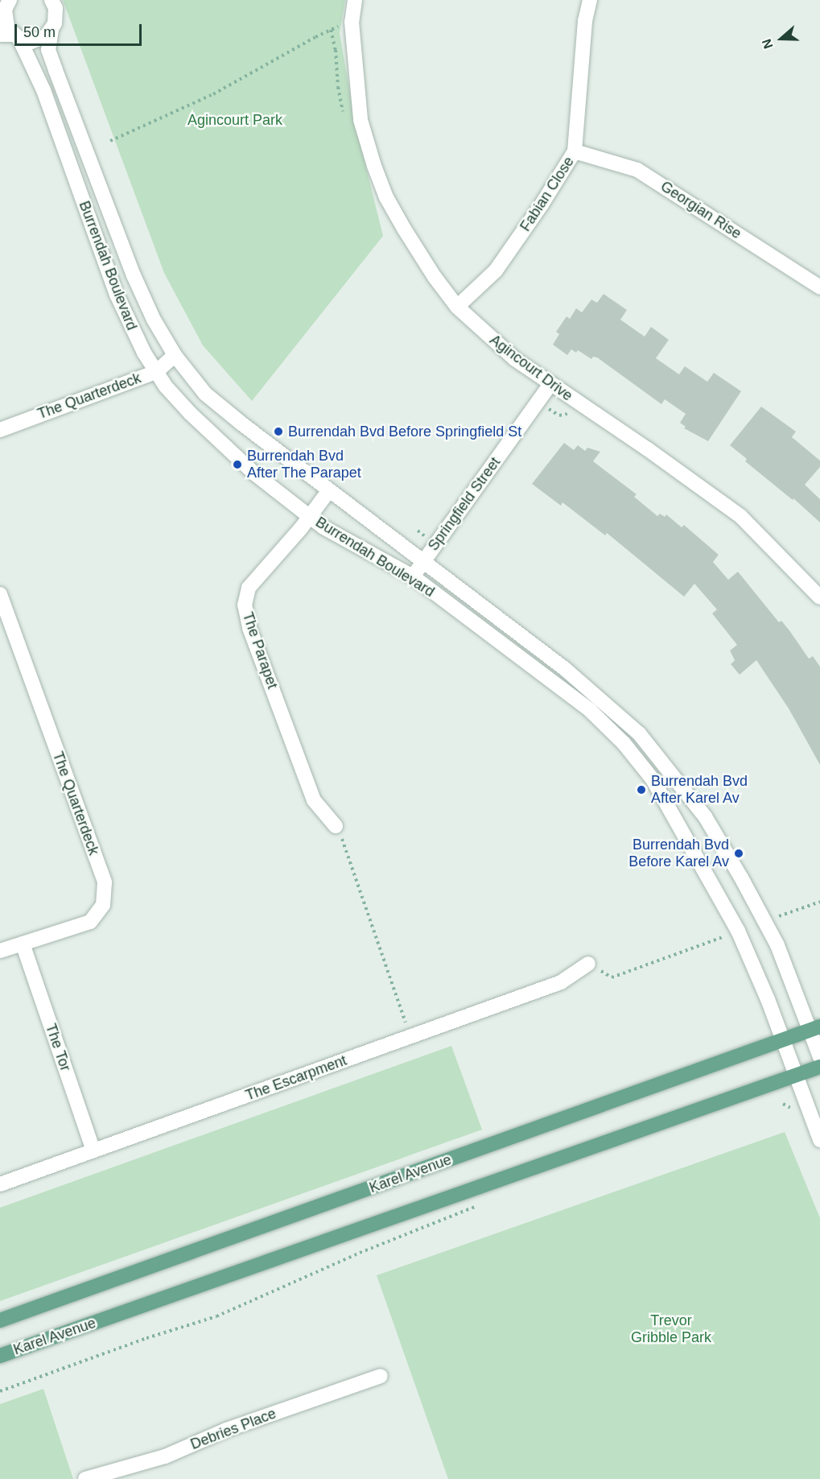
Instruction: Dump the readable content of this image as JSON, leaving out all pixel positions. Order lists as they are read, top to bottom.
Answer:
{
  "streets": {
    "main road": ["Karel Avenue"],
    "street": [
      "Fabian Close",
      "Georgian Rise",
      "Burrendah Boulevard",
      "Agincourt Drive",
      "The Quarterdeck",
      "Springfield Street",
      "The Parapet",
      "The Tor",
      "The Escarpment",
      "Debries Place"
    ]
  },
  "crossings": [
    ["Fabian Close", "Georgian Rise"],
    ["Fabian Close", "Agincourt Drive"],
    ["Burrendah Boulevard", "The Quarterdeck"],
    ["Burrendah Boulevard", "Springfield Street"],
    ["Burrendah Boulevard", "The Parapet"],
    ["Burrendah Boulevard", "Karel Avenue"],
    ["Agincourt Drive", "Springfield Street"],
    ["The Quarterdeck", "The Tor"],
    ["The Tor", "The Escarpment"]
  ],
  "parks": ["Agincourt Park", "Trevor Gribble Park"],
  "places": [
    "Burrendah Bvd Before Springfield St",
    "Burrendah Bvd After The Parapet",
    "Burrendah Bvd After Karel Av",
    "Burrendah Bvd Before Karel Av"
  ],
  "scale_bar": "50 m",
  "north": "left"
}
